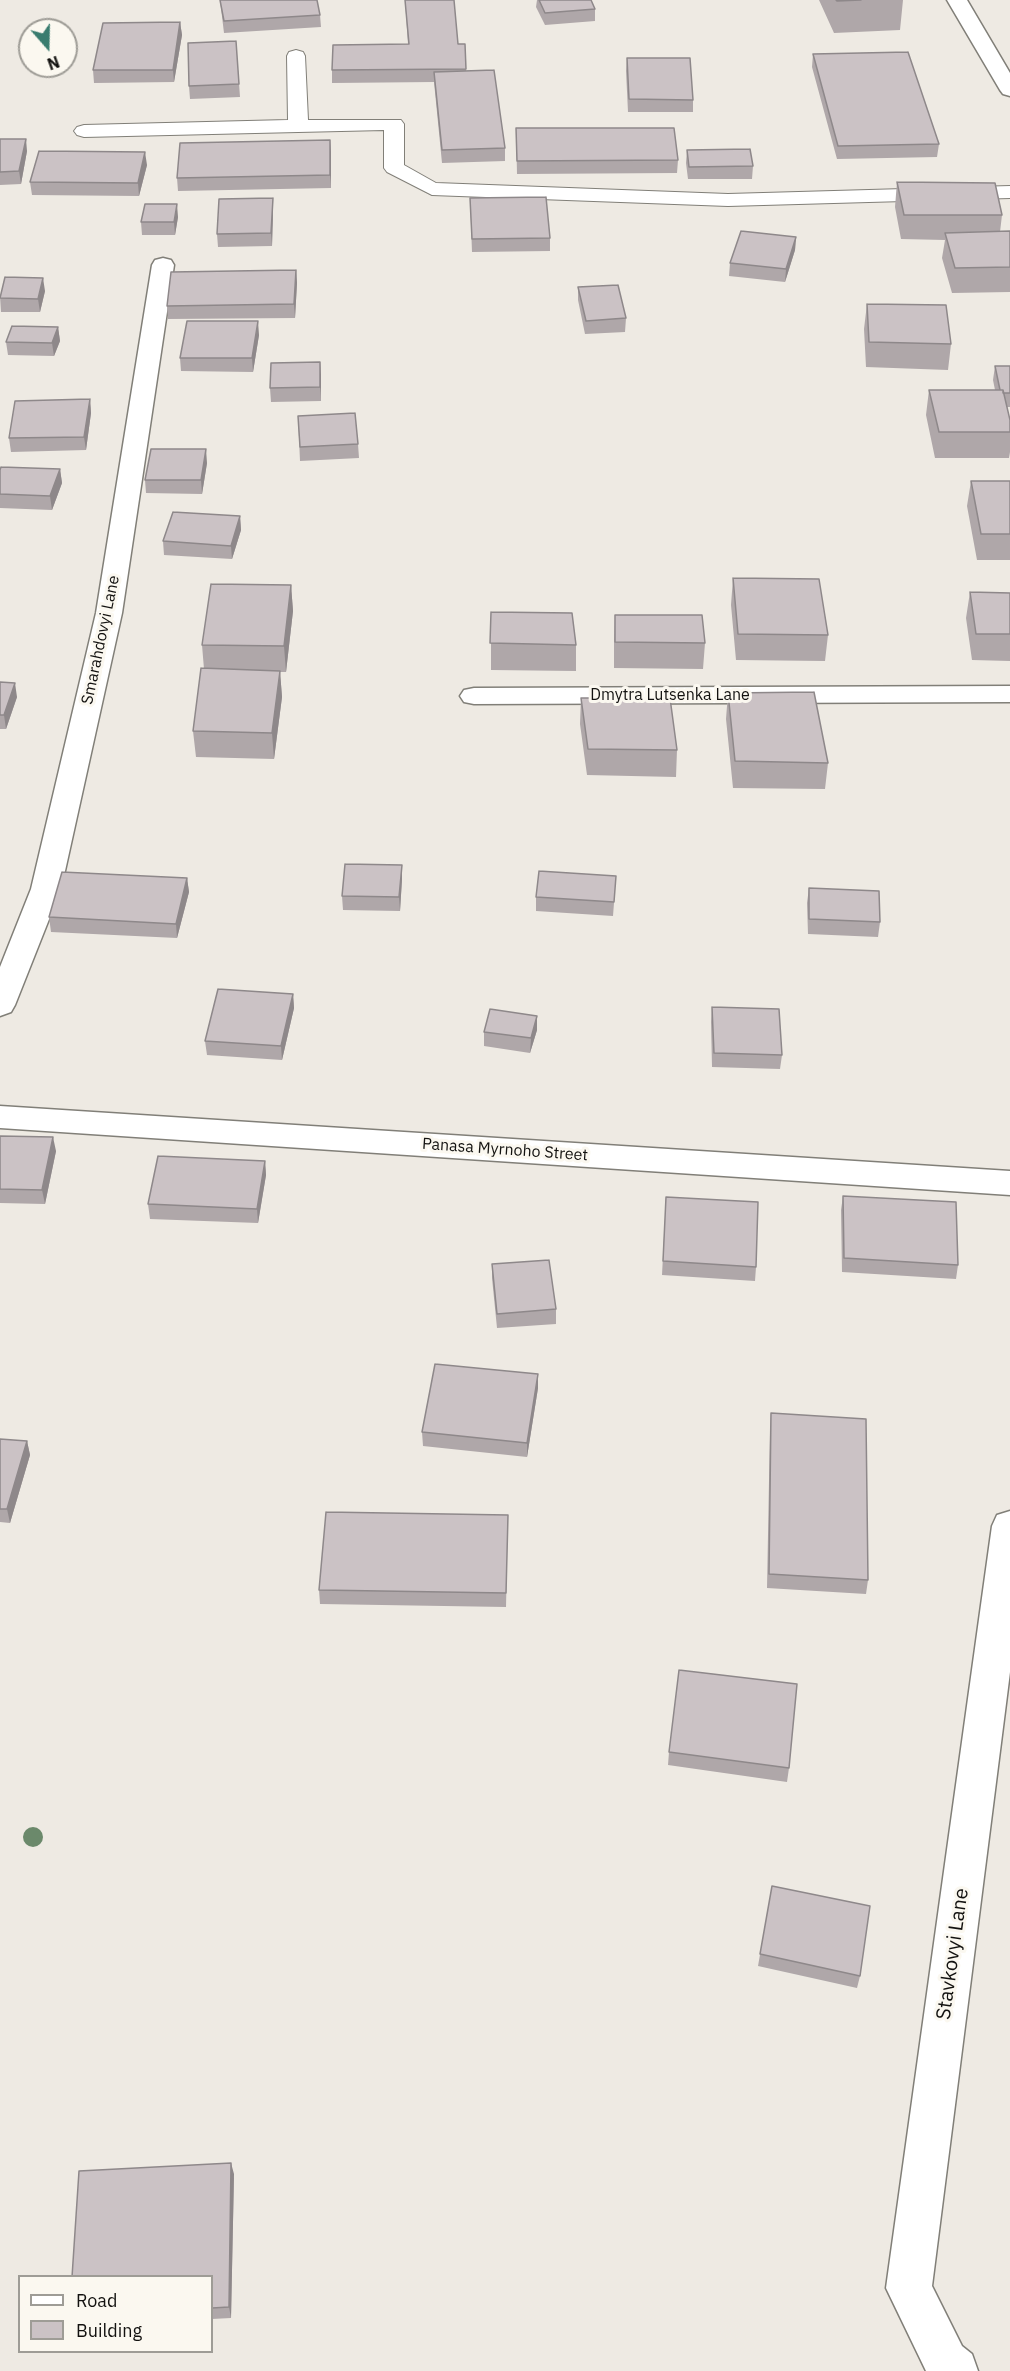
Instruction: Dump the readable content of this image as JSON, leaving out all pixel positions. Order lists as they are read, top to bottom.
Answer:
{
  "streets": {
    "street": [
      "Smarahdovyi Lane",
      "Dmytra Lutsenka Lane",
      "Panasa Myrnoho Street",
      "Stavkovyi Lane"
    ]
  },
  "legend": ["Road", "Building"],
  "north": "bottom"
}
